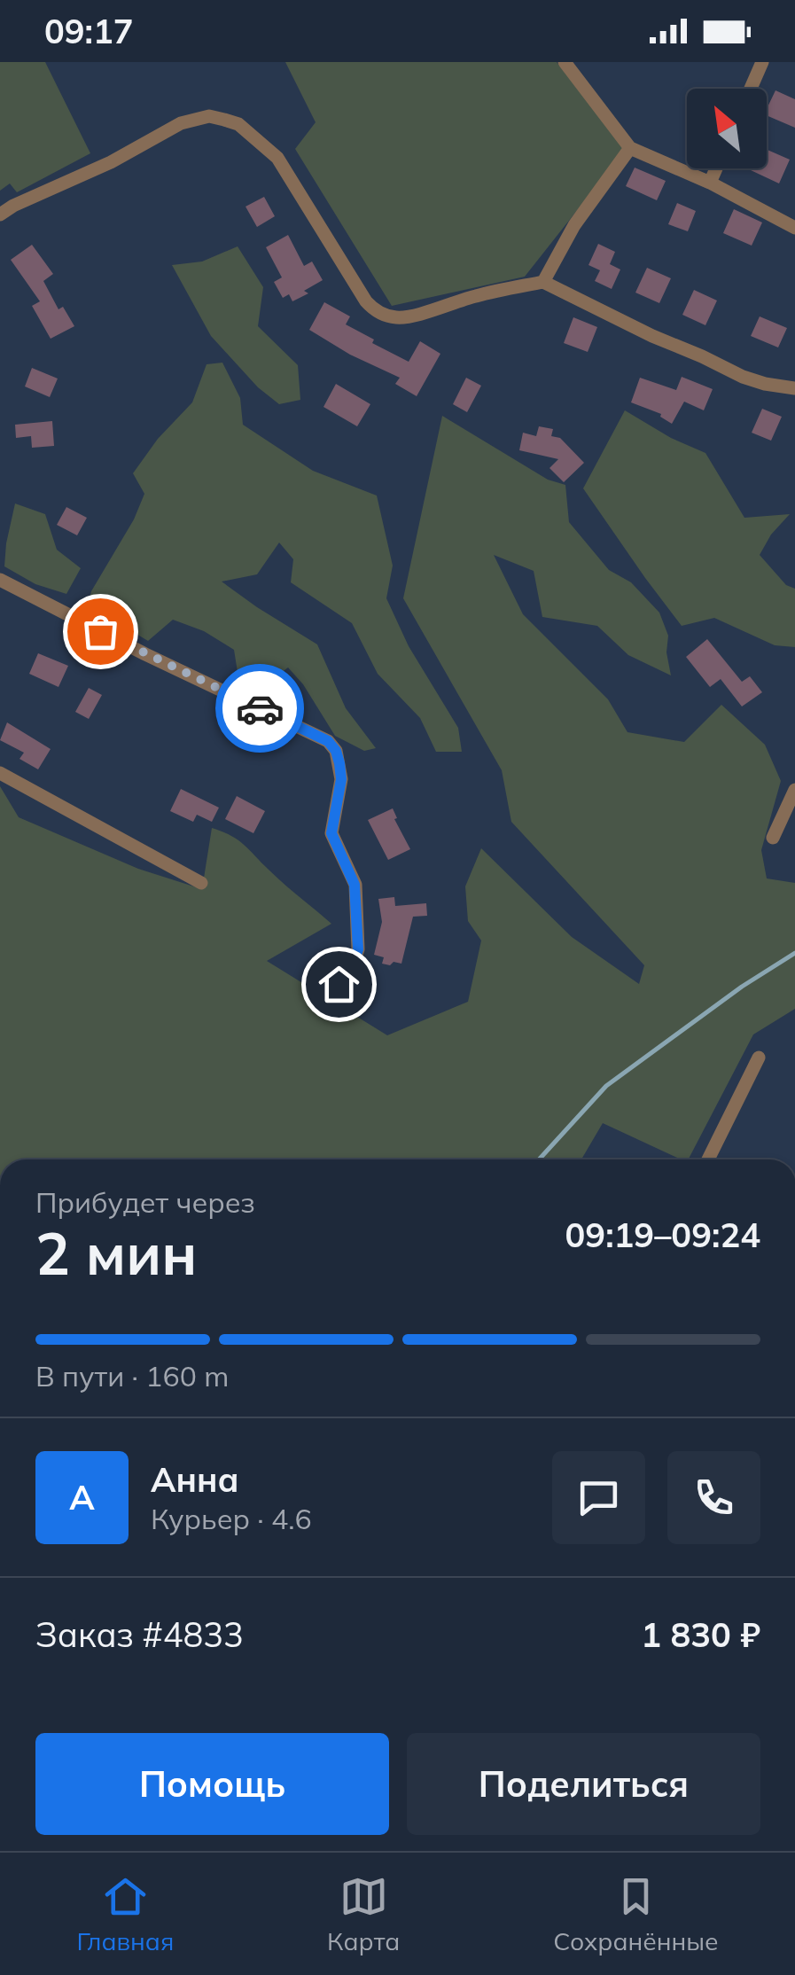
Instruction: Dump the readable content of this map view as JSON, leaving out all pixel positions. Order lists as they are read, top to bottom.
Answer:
{
  "north": "top left",
  "page": {
    "status": "09:17",
    "heading": ["2 мин", "Прибудет через", "09:19–09:24"],
    "panel": [
      "Анна",
      "Курьер · 4.6",
      "Заказ #4833",
      "1 830 ₽"
    ],
    "bar": "В пути · 160 m",
    "round": "А",
    "buttons": ["Помощь", "Поделиться"],
    "tabs": ["Главная", "Карта", "Сохранённые"]
  }
}
